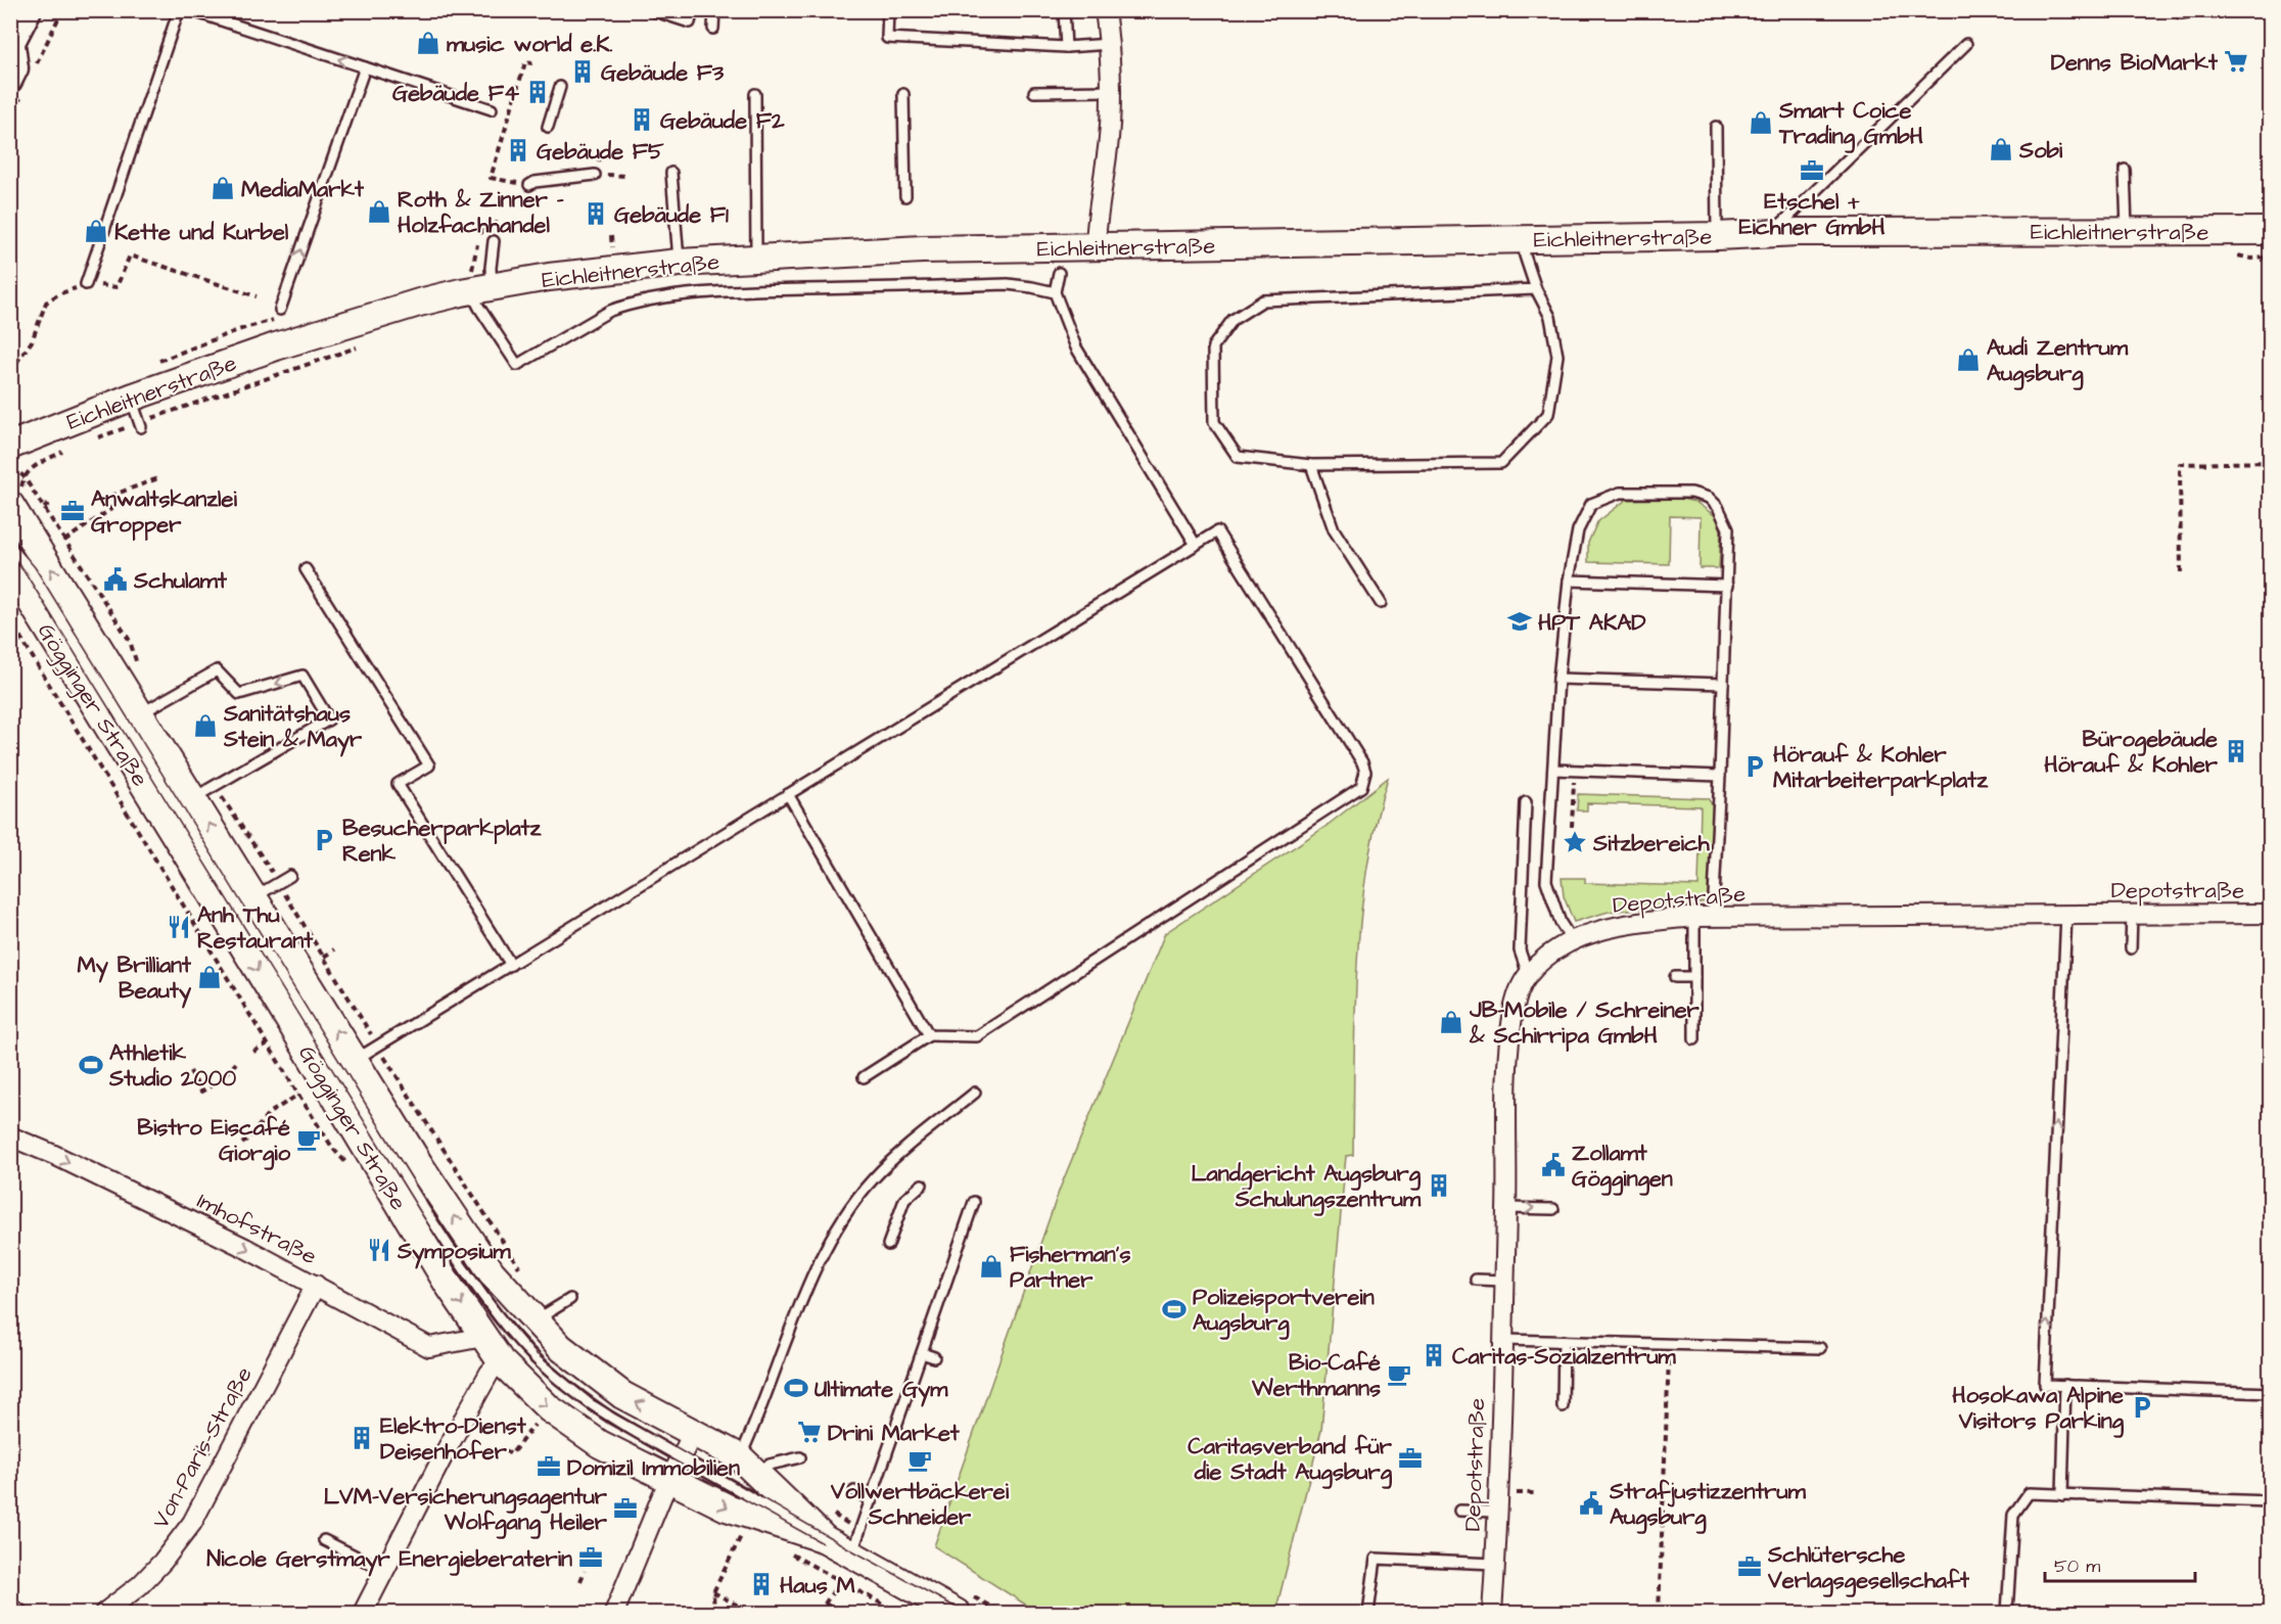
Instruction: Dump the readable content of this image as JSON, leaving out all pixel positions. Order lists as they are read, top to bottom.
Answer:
{
  "streets": {
    "main road": ["Eichleitnerstraße", "Gögginger Straße"],
    "street": ["Depotstraße", "Imhofstraße", "Von-Paris-Straße"]
  },
  "crossings": [
    ["Gögginger Straße", "Imhofstraße"],
    ["Imhofstraße", "Von-Paris-Straße"]
  ],
  "one_way": ["Imhofstraße"],
  "places": {
    "shop": [
      "music world e.K.",
      "Smart Coice Trading GmbH",
      "Sobi",
      "MediaMarkt",
      "Roth & Zinner - Holzfachhandel",
      "Kette und Kurbel",
      "Audi Zentrum Augsburg",
      "Sanitätshaus Stein & Mayr",
      "My Brilliant Beauty",
      "JB-Mobile / Schreiner & Schirripa GmbH",
      "Fisherman's Partner"
    ],
    "supermarket": ["Denns BioMarkt", "Drini Market"],
    "building": [
      "Gebäude F3",
      "Gebäude F4",
      "Gebäude F2",
      "Gebäude F5",
      "Gebäude F1",
      "Bürogebäude Hörauf & Kohler",
      "Landgericht Augsburg Schulungszentrum",
      "Caritas-Sozialzentrum",
      "Elektro-Dienst Deisenhofer",
      "Haus M"
    ],
    "office": [
      "Etschel + Eichner GmbH",
      "Anwaltskanzlei Gropper",
      "Caritasverband für die Stadt Augsburg",
      "Domizil Immobilien",
      "LVM-Versicherungsagentur Wolfgang Heiler",
      "Nicole Gerstmayr Energieberaterin",
      "Schlütersche Verlagsgesellschaft"
    ],
    "public building": ["Schulamt", "Zollamt Göggingen", "Strafjustizzentrum Augsburg"],
    "school or university": ["HPT AKAD"],
    "parking": ["Hörauf & Kohler Mitarbeiterparkplatz", "Besucherparkplatz Renk", "Hosokawa Alpine Visitors Parking"],
    "place": ["Sitzbereich"],
    "restaurant": ["Anh Thu Restaurant", "Symposium"],
    "sports": ["Athletik Studio 2000", "Polizeisportverein Augsburg", "Ultimate Gym"],
    "cafe": ["Bistro Eiscafé Giorgio", "Bio-Café Werthmanns", "Vollwertbäckerei Schneider"]
  },
  "scale_bar": "50 m"
}
